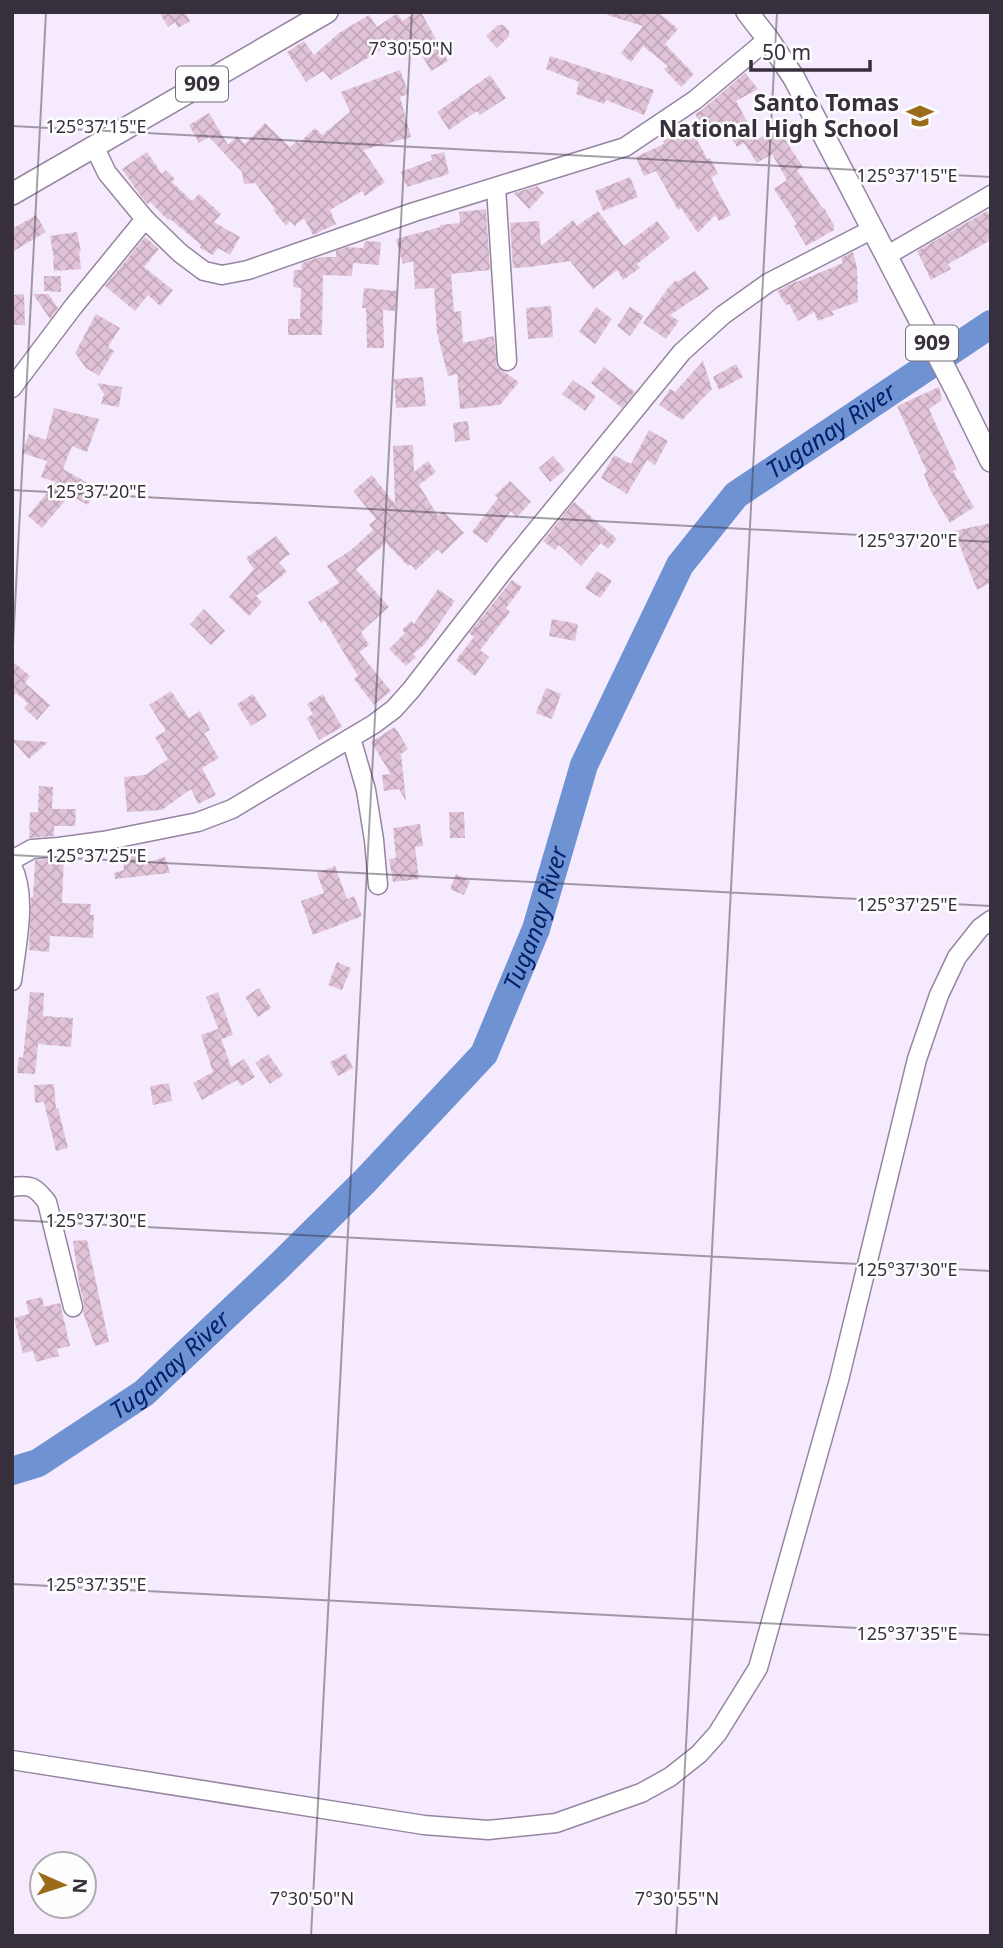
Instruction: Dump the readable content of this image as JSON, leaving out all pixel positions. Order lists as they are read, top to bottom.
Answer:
{
  "streets": {
    "main road": ["909"]
  },
  "water": ["Tuganay River"],
  "places": {
    "school or university": ["Santo Tomas National High School"]
  },
  "scale_bar": "50 m",
  "north": "right",
  "coordinates": [
    "7°30'50\"N",
    "125°37'15\"E",
    "125°37'20\"E",
    "125°37'25\"E",
    "125°37'30\"E",
    "125°37'35\"E",
    "7°30'55\"N"
  ]
}
